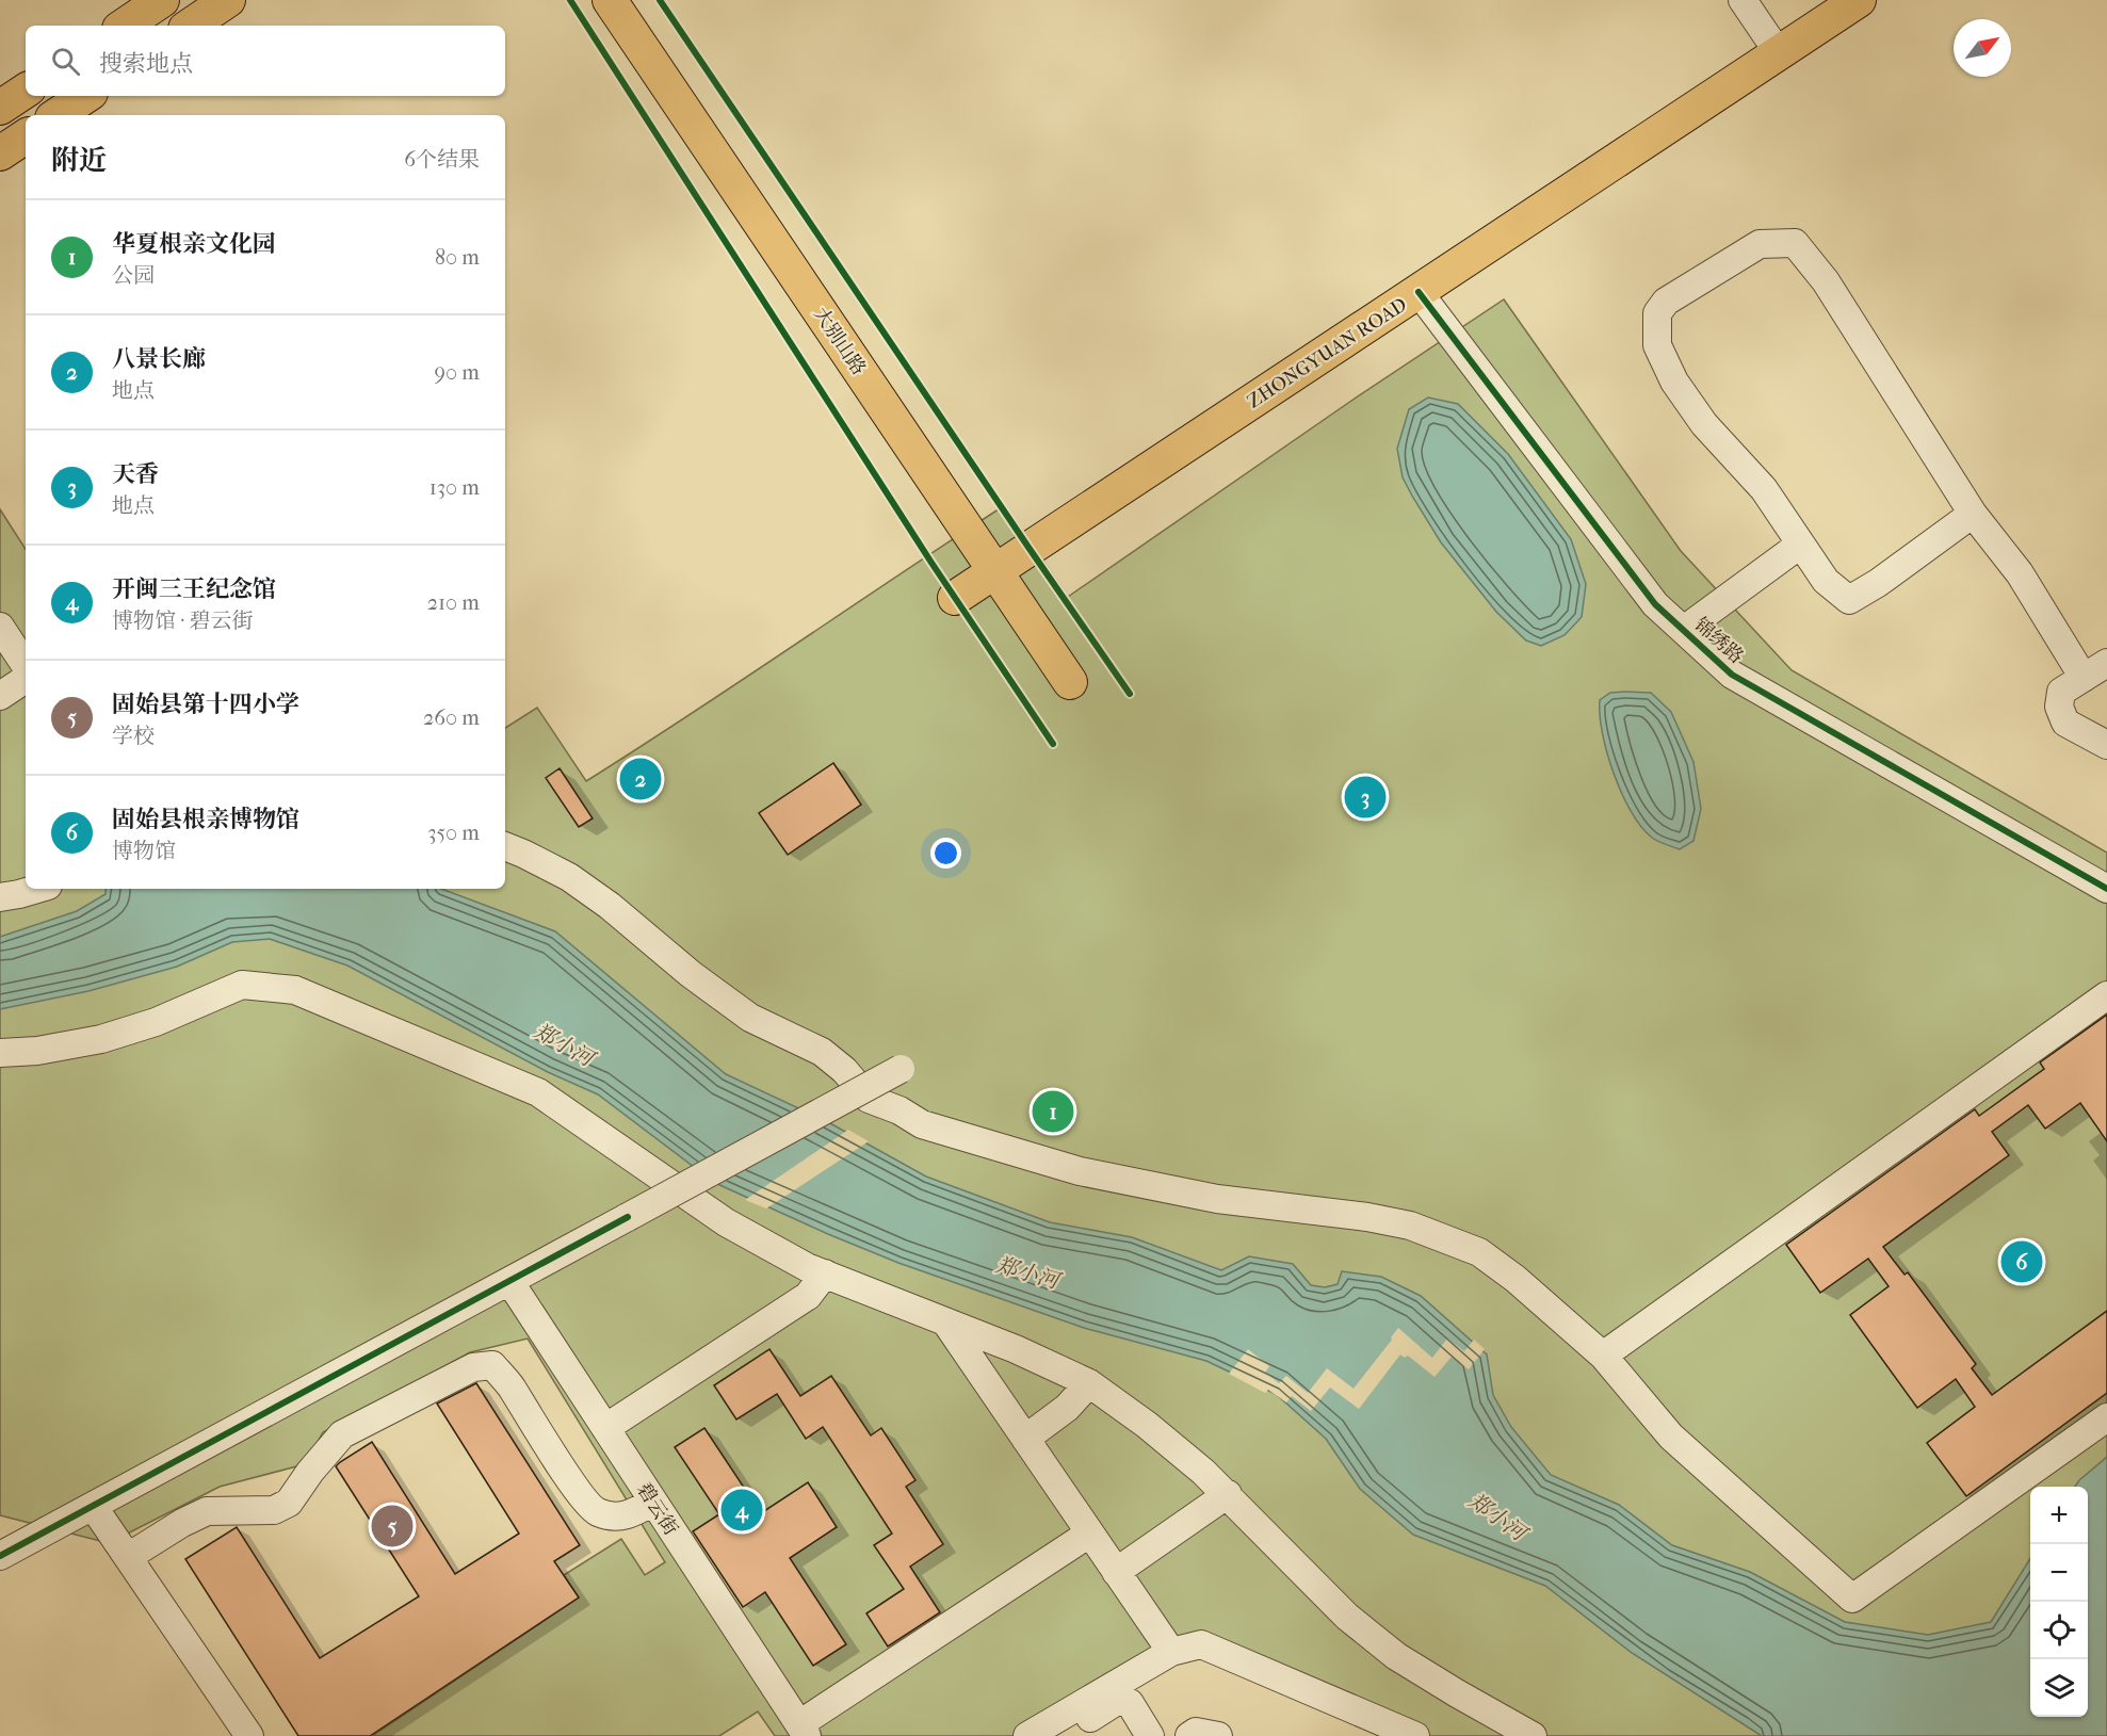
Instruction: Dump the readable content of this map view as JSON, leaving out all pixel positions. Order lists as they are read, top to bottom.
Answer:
{
  "streets": {
    "main road": ["大别山路", "ZHONGYUAN ROAD"],
    "street": ["锦绣路", "碧云街"]
  },
  "crossings": [
    ["大别山路", "ZHONGYUAN ROAD"],
    ["ZHONGYUAN ROAD", "锦绣路"]
  ],
  "water": ["郑小河"],
  "north": "top right",
  "page": {
    "search": "搜索地点",
    "heading": ["附近", "6个结果"],
    "list": [
      {
        "mark": "1",
        "name": "华夏根亲文化园",
        "note": "公园",
        "value": "80 m"
      },
      {
        "mark": "2",
        "name": "八景长廊",
        "note": "地点",
        "value": "90 m"
      },
      {
        "mark": "3",
        "name": "天香",
        "note": "地点",
        "value": "130 m"
      },
      {
        "mark": "4",
        "name": "开闽三王纪念馆",
        "note": "博物馆 · 碧云街",
        "value": "210 m"
      },
      {
        "mark": "5",
        "name": "固始县第十四小学",
        "note": "学校",
        "value": "260 m"
      },
      {
        "mark": "6",
        "name": "固始县根亲博物馆",
        "note": "博物馆",
        "value": "350 m"
      }
    ],
    "pins": [
      "2",
      "3",
      "1",
      "6",
      "4",
      "5"
    ],
    "map_buttons": ["+", "−"]
  }
}
